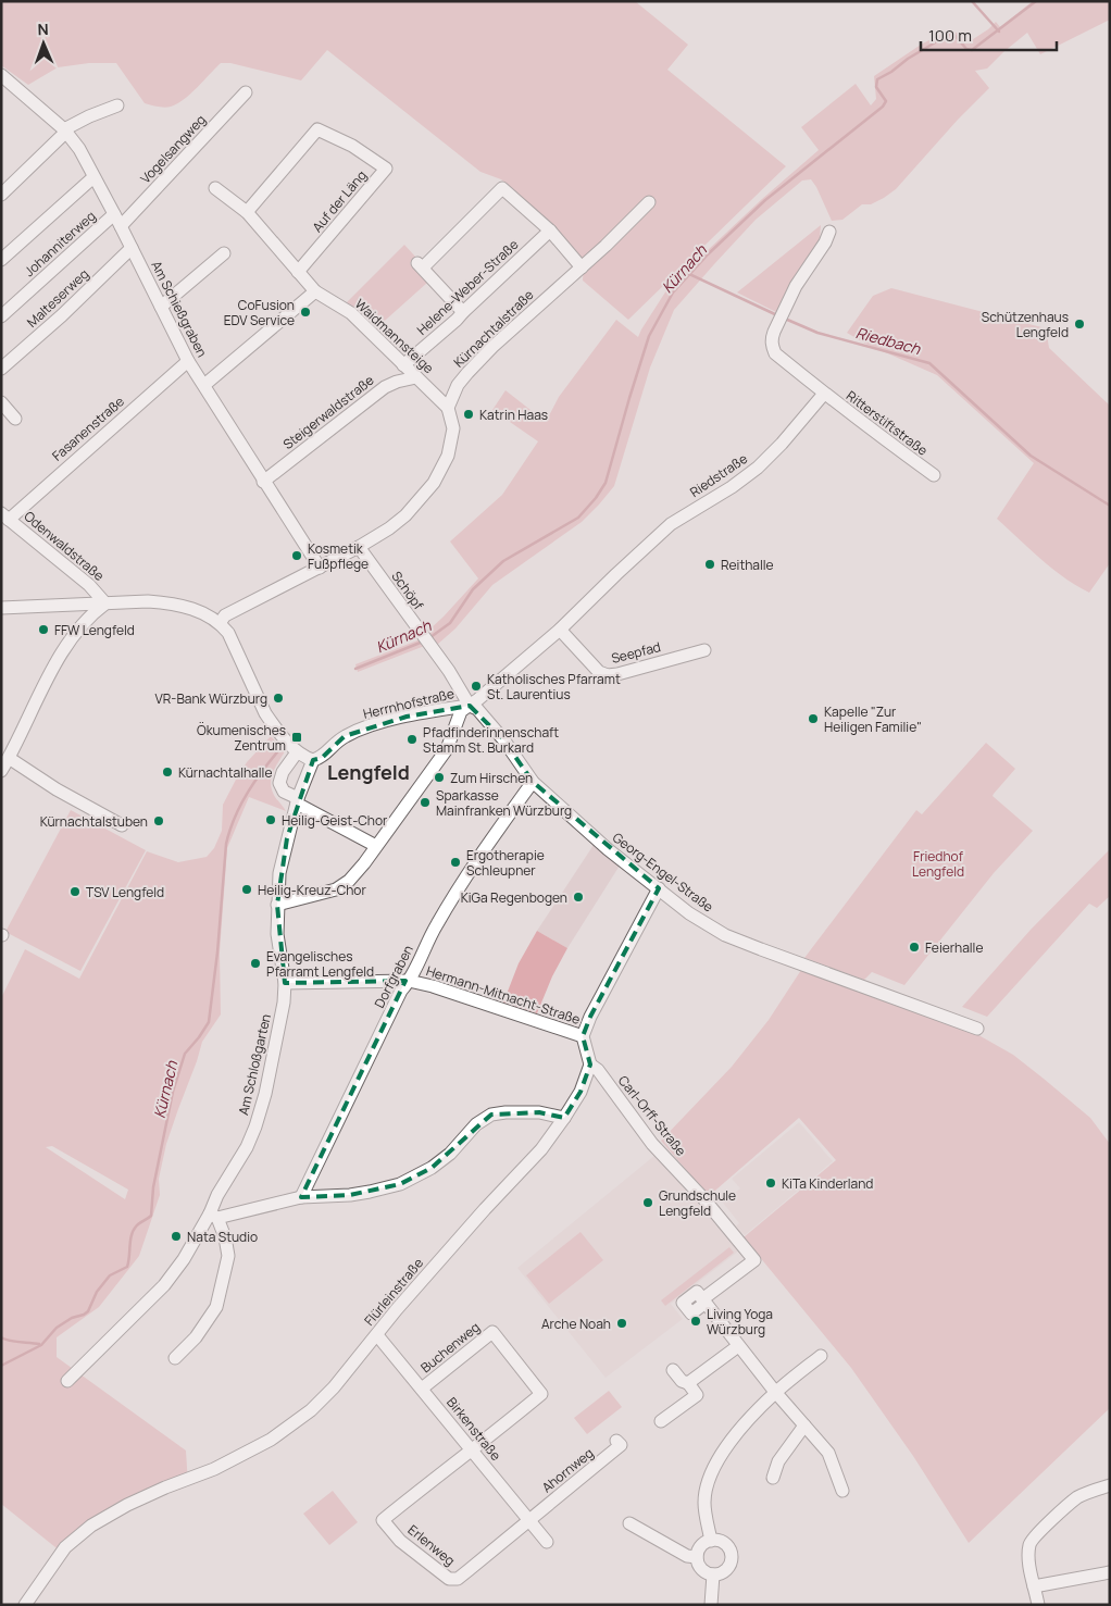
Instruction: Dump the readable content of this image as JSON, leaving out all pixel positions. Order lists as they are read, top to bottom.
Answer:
{
  "streets": {
    "street": [
      "Vogelsangweg",
      "Auf der Läng",
      "Johanniterweg",
      "Helene-Weber-Straße",
      "Malteserweg",
      "Am Schießgraben",
      "Kürnachtalstraße",
      "Waidmannsteige",
      "Steigerwaldstraße",
      "Ritterstiftstraße",
      "Fasanenstraße",
      "Riedstraße",
      "Odenwaldstraße",
      "Schöpf",
      "Seepfad",
      "Herrnhofstraße",
      "Georg-Engel-Straße",
      "Dorfgraben",
      "Hermann-Mitnacht-Straße",
      "Am Schloßgarten",
      "Carl-Orff-Straße",
      "Flürleinstraße",
      "Buchenweg",
      "Birkenstraße",
      "Ahornweg",
      "Erlenweg"
    ]
  },
  "crossings": [
    ["Vogelsangweg", "Am Schießgraben"],
    ["Auf der Läng", "Waidmannsteige"],
    ["Johanniterweg", "Am Schießgraben"],
    ["Helene-Weber-Straße", "Waidmannsteige"],
    ["Malteserweg", "Am Schießgraben"],
    ["Am Schießgraben", "Steigerwaldstraße"],
    ["Am Schießgraben", "Fasanenstraße"],
    ["Kürnachtalstraße", "Waidmannsteige"],
    ["Waidmannsteige", "Steigerwaldstraße"],
    ["Ritterstiftstraße", "Riedstraße"],
    ["Fasanenstraße", "Odenwaldstraße"],
    ["Riedstraße", "Schöpf"],
    ["Riedstraße", "Seepfad"],
    ["Riedstraße", "Herrnhofstraße"],
    ["Riedstraße", "Georg-Engel-Straße"],
    ["Schöpf", "Herrnhofstraße"],
    ["Schöpf", "Georg-Engel-Straße"],
    ["Herrnhofstraße", "Georg-Engel-Straße"],
    ["Herrnhofstraße", "Am Schloßgarten"],
    ["Georg-Engel-Straße", "Dorfgraben"],
    ["Dorfgraben", "Hermann-Mitnacht-Straße"],
    ["Hermann-Mitnacht-Straße", "Am Schloßgarten"],
    ["Carl-Orff-Straße", "Flürleinstraße"],
    ["Flürleinstraße", "Birkenstraße"],
    ["Buchenweg", "Birkenstraße"],
    ["Buchenweg", "Erlenweg"],
    ["Birkenstraße", "Ahornweg"],
    ["Birkenstraße", "Erlenweg"],
    ["Ahornweg", "Erlenweg"]
  ],
  "districts": ["Lengfeld"],
  "water": ["Kürnach", "Riedbach"],
  "parks": ["Friedhof Lengfeld"],
  "places": {
    "other": [
      "CoFusion EDV Service",
      "Schützenhaus Lengfeld",
      "Katrin Haas",
      "Kosmetik Fußpflege",
      "Reithalle",
      "FFW Lengfeld",
      "Katholisches Pfarramt St. Laurentius",
      "VR-Bank Würzburg",
      "Kapelle \"Zur Heiligen Familie\"",
      "Pfadfinderinnenschaft Stamm St. Burkard",
      "Kürnachtalhalle",
      "Zum Hirschen",
      "Sparkasse Mainfranken Würzburg",
      "Heilig-Geist-Chor",
      "Kürnachtalstuben",
      "Ergotherapie Schleupner",
      "Heilig-Kreuz-Chor",
      "TSV Lengfeld",
      "KiGa Regenbogen",
      "Feierhalle",
      "Evangelisches Pfarramt Lengfeld",
      "KiTa Kinderland",
      "Grundschule Lengfeld",
      "Nata Studio",
      "Living Yoga Würzburg",
      "Arche Noah"
    ],
    "transit": ["Ökumenisches Zentrum"]
  },
  "scale_bar": "100 m",
  "north": "top"
}
